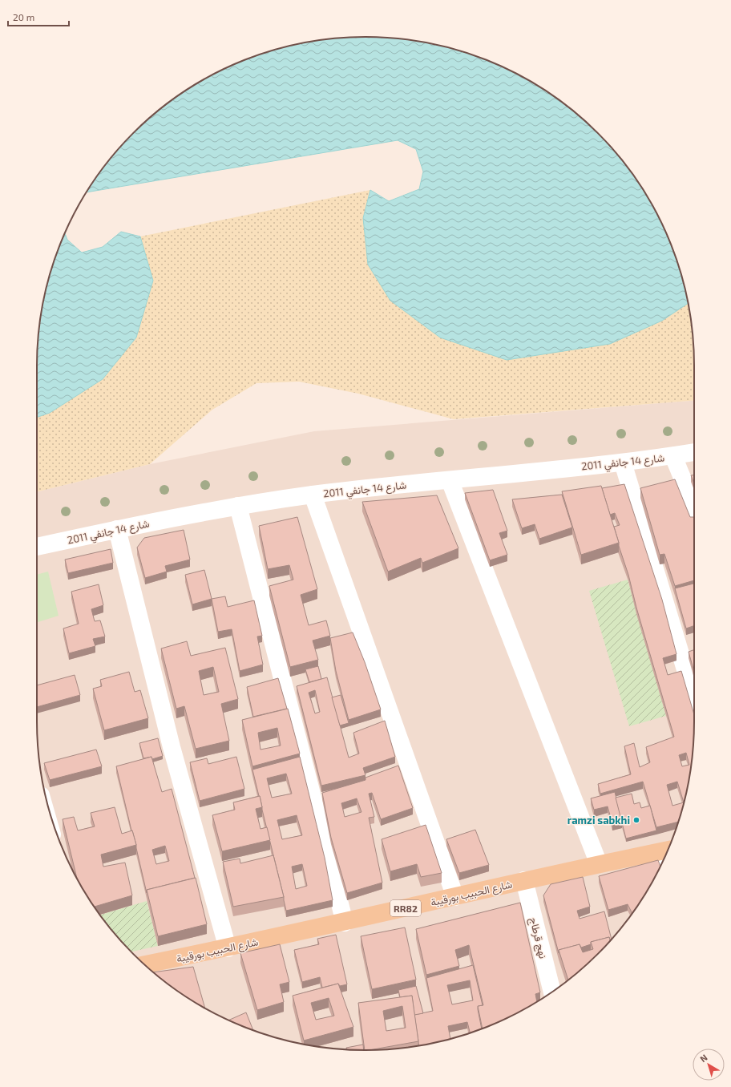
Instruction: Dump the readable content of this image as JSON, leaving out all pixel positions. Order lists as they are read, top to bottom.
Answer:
{
  "streets": {
    "main road": ["شارع الحبيب بورقيبة", "RR82"],
    "street": ["شارع 14 جانفي 2011", "نهج قرطاج"]
  },
  "crossings": [
    ["شارع الحبيب بورقيبة", "نهج قرطاج"]
  ],
  "places": ["ramzi sabkhi"],
  "scale_bar": "20 m",
  "north": "top left"
}
